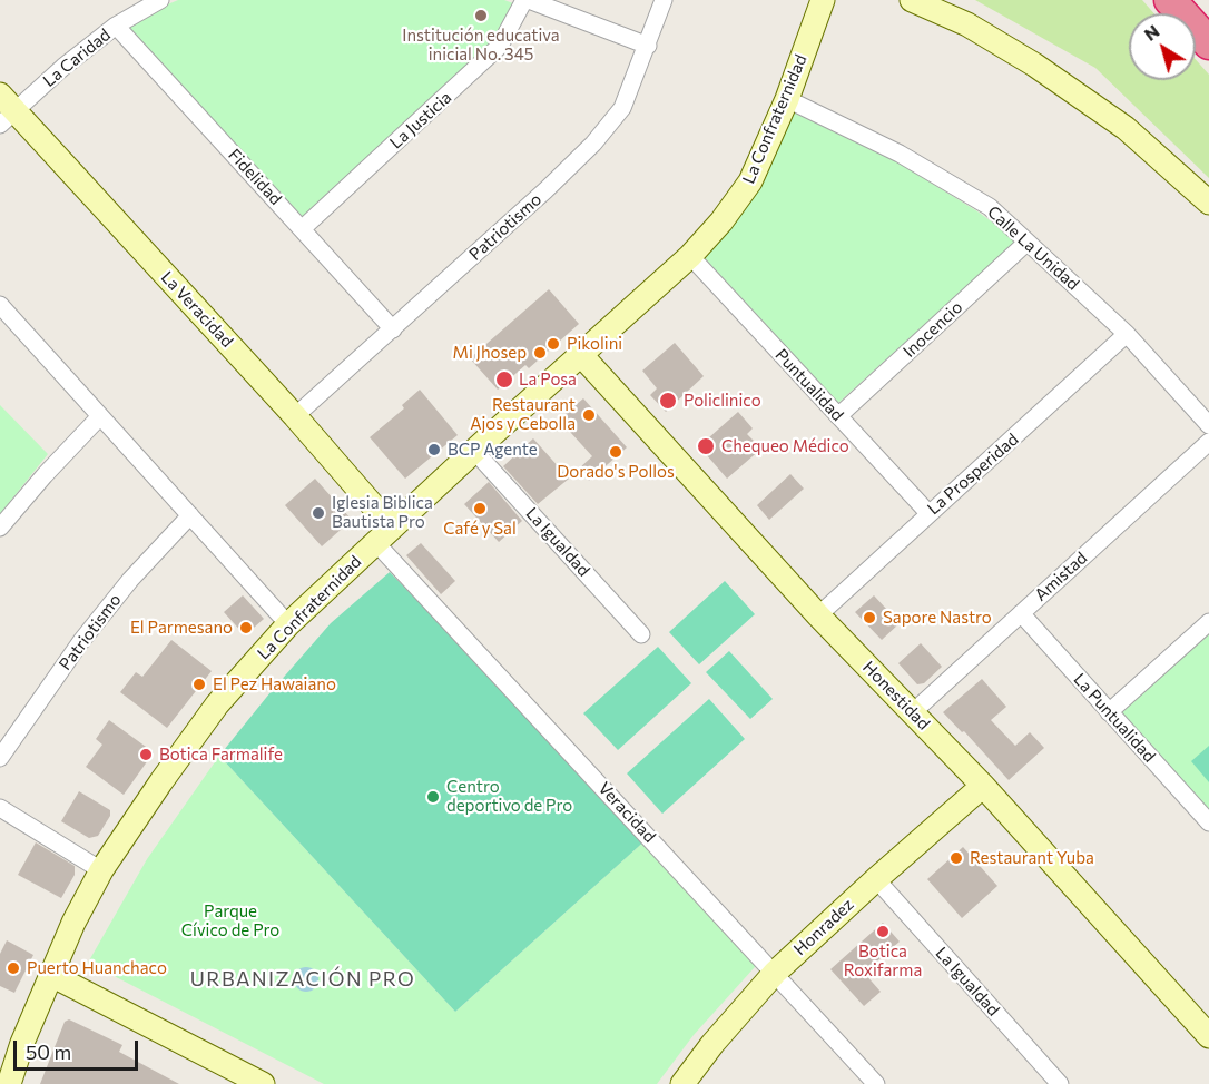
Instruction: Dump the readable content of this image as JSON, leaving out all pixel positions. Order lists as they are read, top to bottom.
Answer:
{
  "streets": {
    "street": [
      "La Caridad",
      "La Confraternidad",
      "La Justicia",
      "Fidelidad",
      "Patriotismo",
      "Calle La Unidad",
      "La Veracidad",
      "Inocencio",
      "Puntualidad",
      "La Prosperidad",
      "La Igualdad",
      "Amistad",
      "Honestidad",
      "La Puntualidad",
      "Veracidad",
      "Honradez"
    ]
  },
  "crossings": [
    ["La Caridad", "Fidelidad"],
    ["La Caridad", "La Veracidad"],
    ["La Confraternidad", "Calle La Unidad"],
    ["La Confraternidad", "La Veracidad"],
    ["La Confraternidad", "Puntualidad"],
    ["La Confraternidad", "La Igualdad"],
    ["La Confraternidad", "Honestidad"],
    ["La Confraternidad", "Veracidad"],
    ["La Justicia", "Fidelidad"],
    ["Fidelidad", "Patriotismo"],
    ["Patriotismo", "La Veracidad"],
    ["Calle La Unidad", "Inocencio"],
    ["Calle La Unidad", "La Prosperidad"],
    ["La Veracidad", "Veracidad"],
    ["Inocencio", "Puntualidad"],
    ["Puntualidad", "La Prosperidad"],
    ["La Prosperidad", "Honestidad"],
    ["La Igualdad", "Honradez"],
    ["Amistad", "Honestidad"],
    ["Amistad", "La Puntualidad"],
    ["Honestidad", "Honradez"],
    ["Veracidad", "Honradez"]
  ],
  "districts": ["URBANIZACIÓN PRO"],
  "parks": ["Parque Cívico de Pro"],
  "places": [
    "Institución educativa inicial No. 345",
    "Pikolini",
    "Mi Jhosep",
    "La Posa",
    "Policlinico",
    "Restaurant Ajos y Cebolla",
    "Chequeo Médico",
    "BCP Agente",
    "Dorado's Pollos",
    "Café y Sal",
    "Iglesia Biblica Bautista Pro",
    "Sapore Nastro",
    "El Parmesano",
    "El Pez Hawaiano",
    "Botica Farmalife",
    "Centro deportivo de Pro",
    "Restaurant Yuba",
    "Botica Roxifarma",
    "Puerto Huanchaco"
  ],
  "scale_bar": "50 m",
  "north": "top left"
}
